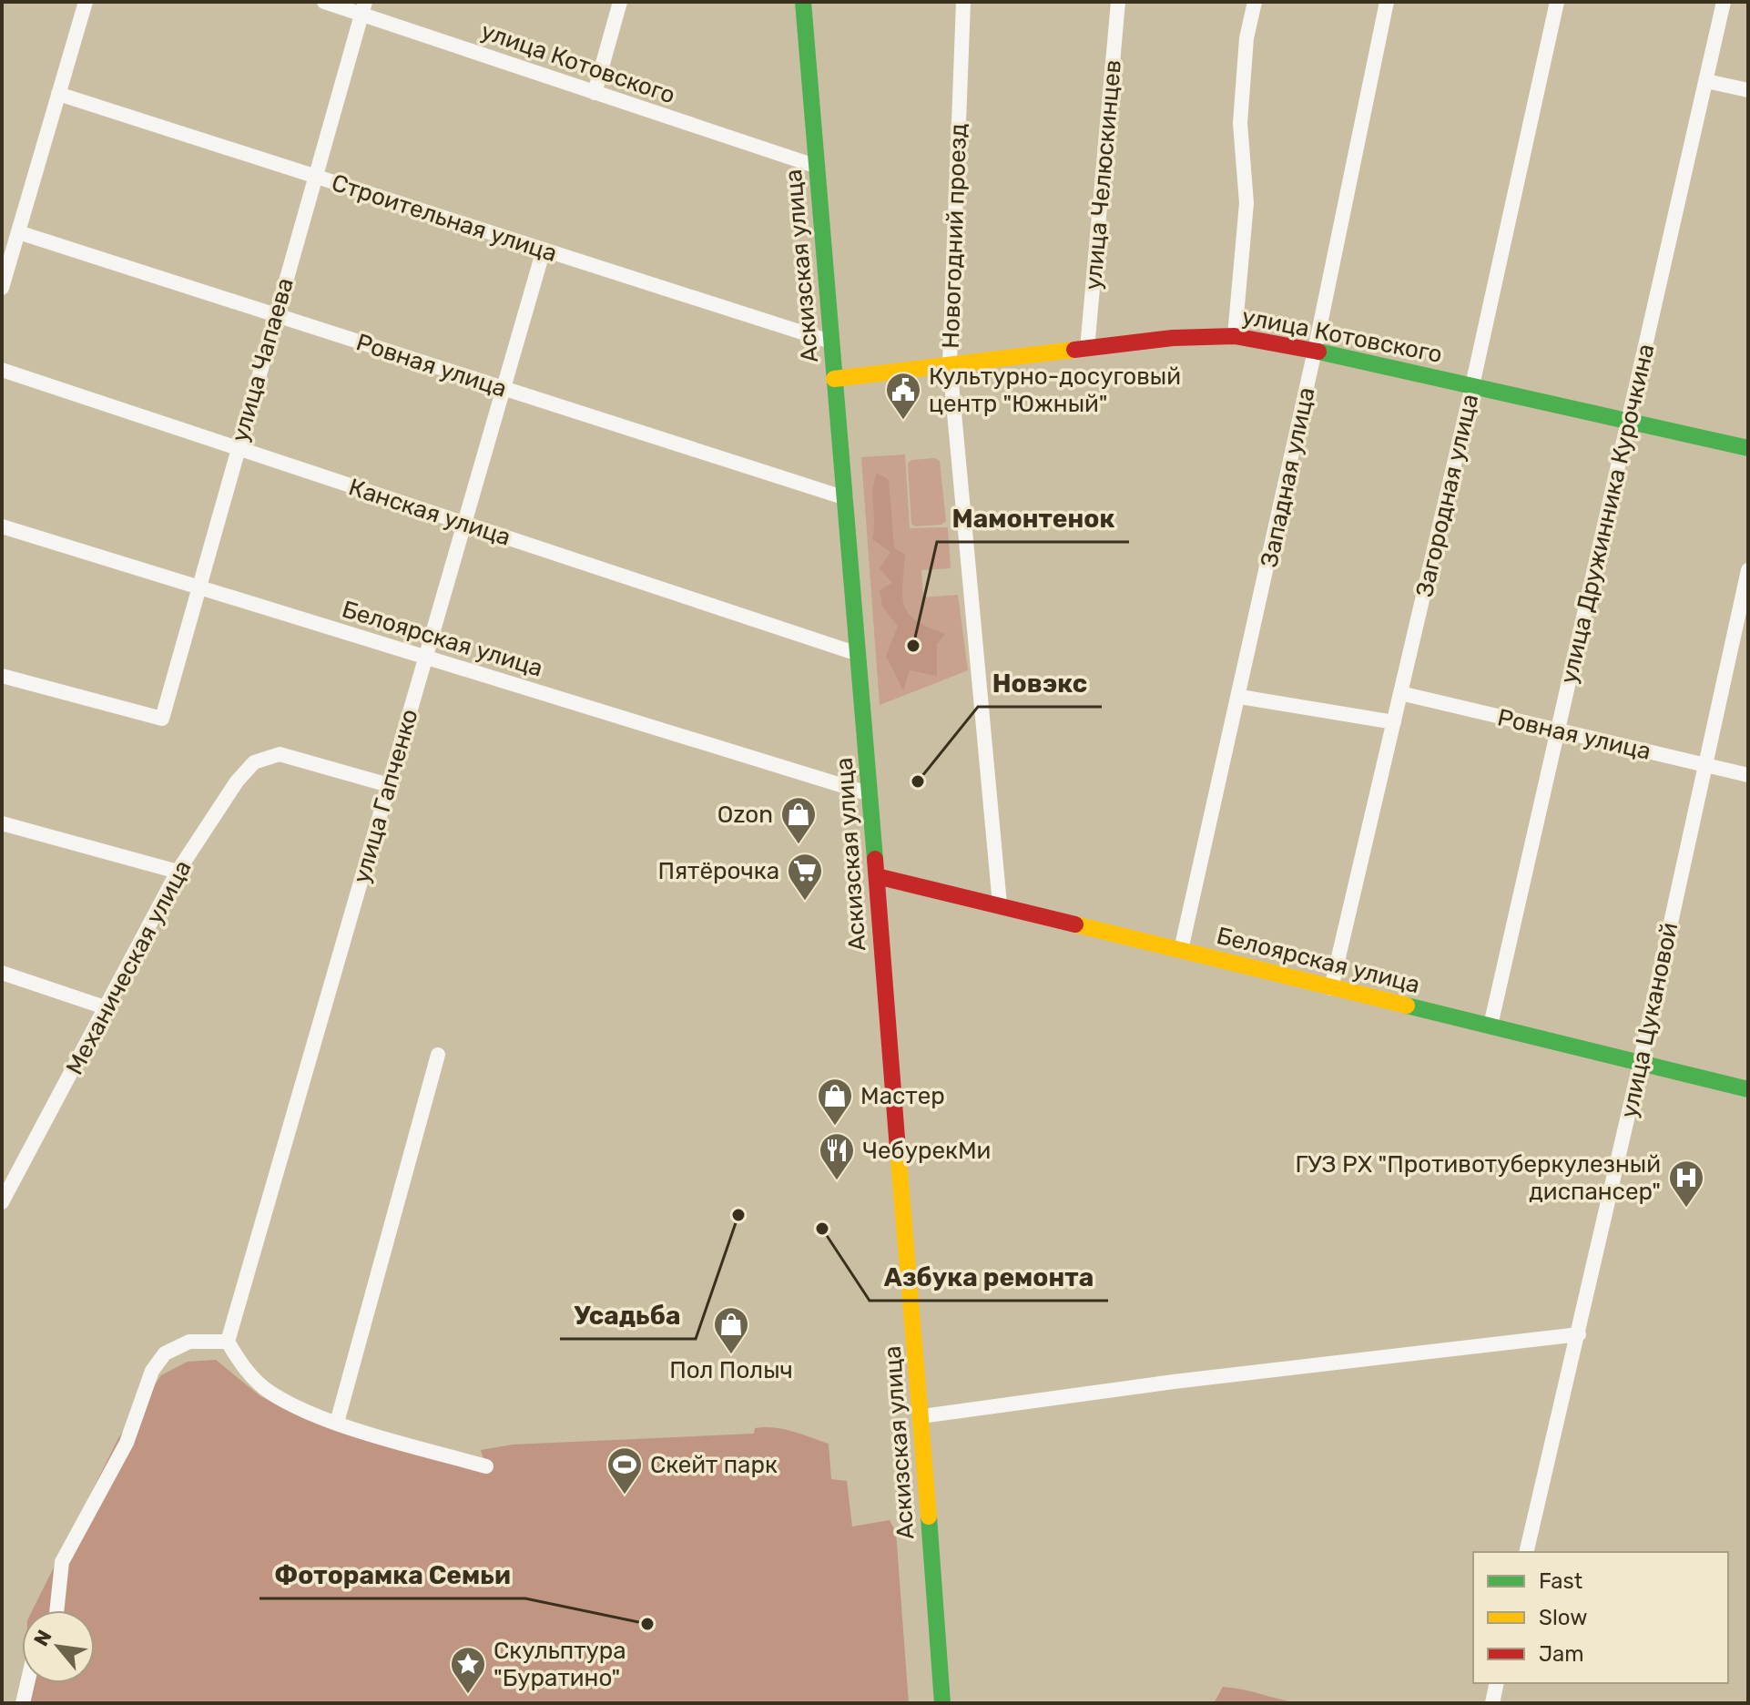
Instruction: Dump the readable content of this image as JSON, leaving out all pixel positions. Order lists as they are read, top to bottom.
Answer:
{
  "streets": {
    "street": [
      "улица Котовского",
      "улица Челюскинцев",
      "Строительная улица",
      "Новогодний проезд",
      "Аскизская улица",
      "улица Чапаева",
      "Ровная улица",
      "Западная улица",
      "Загородная улица",
      "Канская улица",
      "улица Дружинника Курочкина",
      "Белоярская улица",
      "улица Гапченко",
      "Механическая улица",
      "улица Цукановой"
    ]
  },
  "crossings": [
    ["улица Котовского", "улица Челюскинцев"],
    ["улица Котовского", "Новогодний проезд"],
    ["улица Котовского", "Аскизская улица"],
    ["улица Котовского", "улица Чапаева"],
    ["улица Котовского", "Западная улица"],
    ["улица Котовского", "Загородная улица"],
    ["улица Котовского", "улица Дружинника Курочкина"],
    ["Строительная улица", "Аскизская улица"],
    ["Строительная улица", "улица Чапаева"],
    ["Строительная улица", "улица Гапченко"],
    ["Новогодний проезд", "Белоярская улица"],
    ["Аскизская улица", "Ровная улица"],
    ["Аскизская улица", "Канская улица"],
    ["Аскизская улица", "Белоярская улица"],
    ["улица Чапаева", "Ровная улица"],
    ["улица Чапаева", "Канская улица"],
    ["улица Чапаева", "Белоярская улица"],
    ["Ровная улица", "Загородная улица"],
    ["Ровная улица", "улица Дружинника Курочкина"],
    ["Ровная улица", "улица Гапченко"],
    ["Ровная улица", "улица Цукановой"],
    ["Западная улица", "Белоярская улица"],
    ["Загородная улица", "Белоярская улица"],
    ["Канская улица", "улица Гапченко"],
    ["улица Дружинника Курочкина", "Белоярская улица"],
    ["Белоярская улица", "улица Гапченко"],
    ["Белоярская улица", "улица Цукановой"],
    ["улица Гапченко", "Механическая улица"]
  ],
  "places": {
    "public building": ["Культурно-досуговый центр \"Южный\""],
    "other": [
      "Мамонтенок",
      "Новэкс",
      "Усадьба",
      "Азбука ремонта",
      "Фоторамка Семьи"
    ],
    "shop": ["Ozon", "Мастер", "Пол Полыч"],
    "supermarket": ["Пятёрочка"],
    "restaurant": ["ЧебурекМи"],
    "hospital": ["ГУЗ РХ \"Противотуберкулезный диспансер\""],
    "sports": ["Скейт парк"],
    "place": ["Скульптура \"Буратино\""]
  },
  "legend": ["Fast", "Slow", "Jam"],
  "north": "top left"
}
